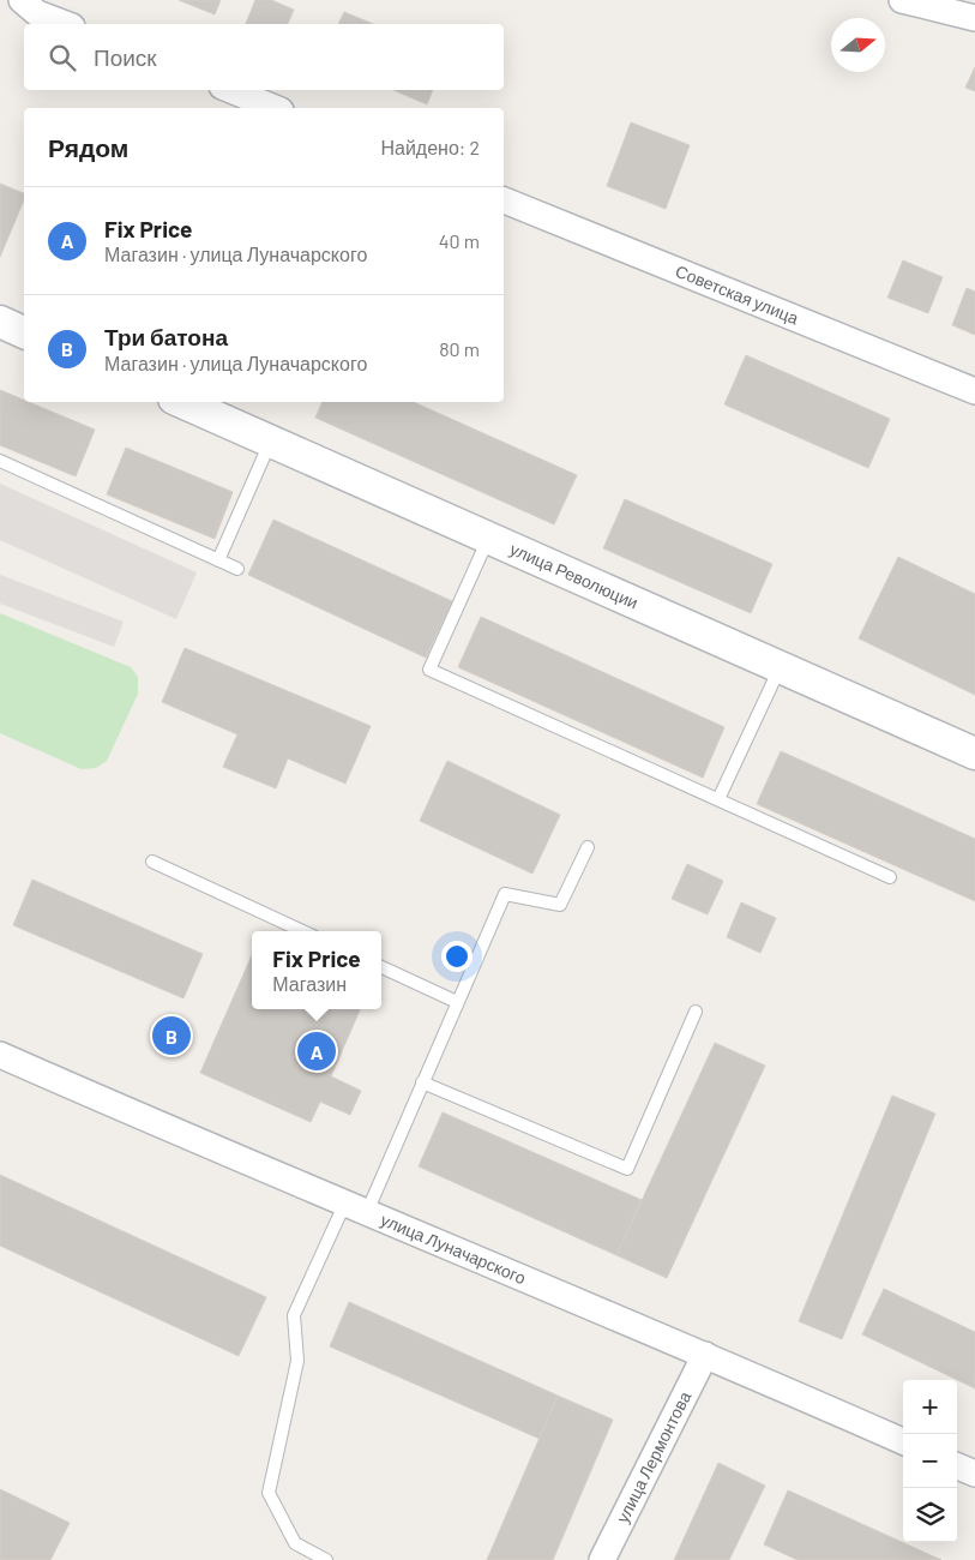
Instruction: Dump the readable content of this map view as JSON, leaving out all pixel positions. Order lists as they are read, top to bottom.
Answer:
{
  "streets": {
    "street": [
      "Советская улица",
      "улица Революции",
      "улица Луначарского",
      "улица Лермонтова"
    ]
  },
  "crossings": [
    ["улица Луначарского", "улица Лермонтова"]
  ],
  "north": "right",
  "page": {
    "search": "Поиск",
    "heading": ["Рядом", "Найдено: 2"],
    "list": [
      {
        "mark": "A",
        "name": "Fix Price",
        "note": "Магазин · улица Луначарского",
        "value": "40 m"
      },
      {
        "mark": "B",
        "name": "Три батона",
        "note": "Магазин · улица Луначарского",
        "value": "80 m"
      }
    ],
    "popup": ["Fix Price", "Магазин"],
    "pins": ["B", "A"],
    "map_buttons": ["+", "−"]
  }
}
